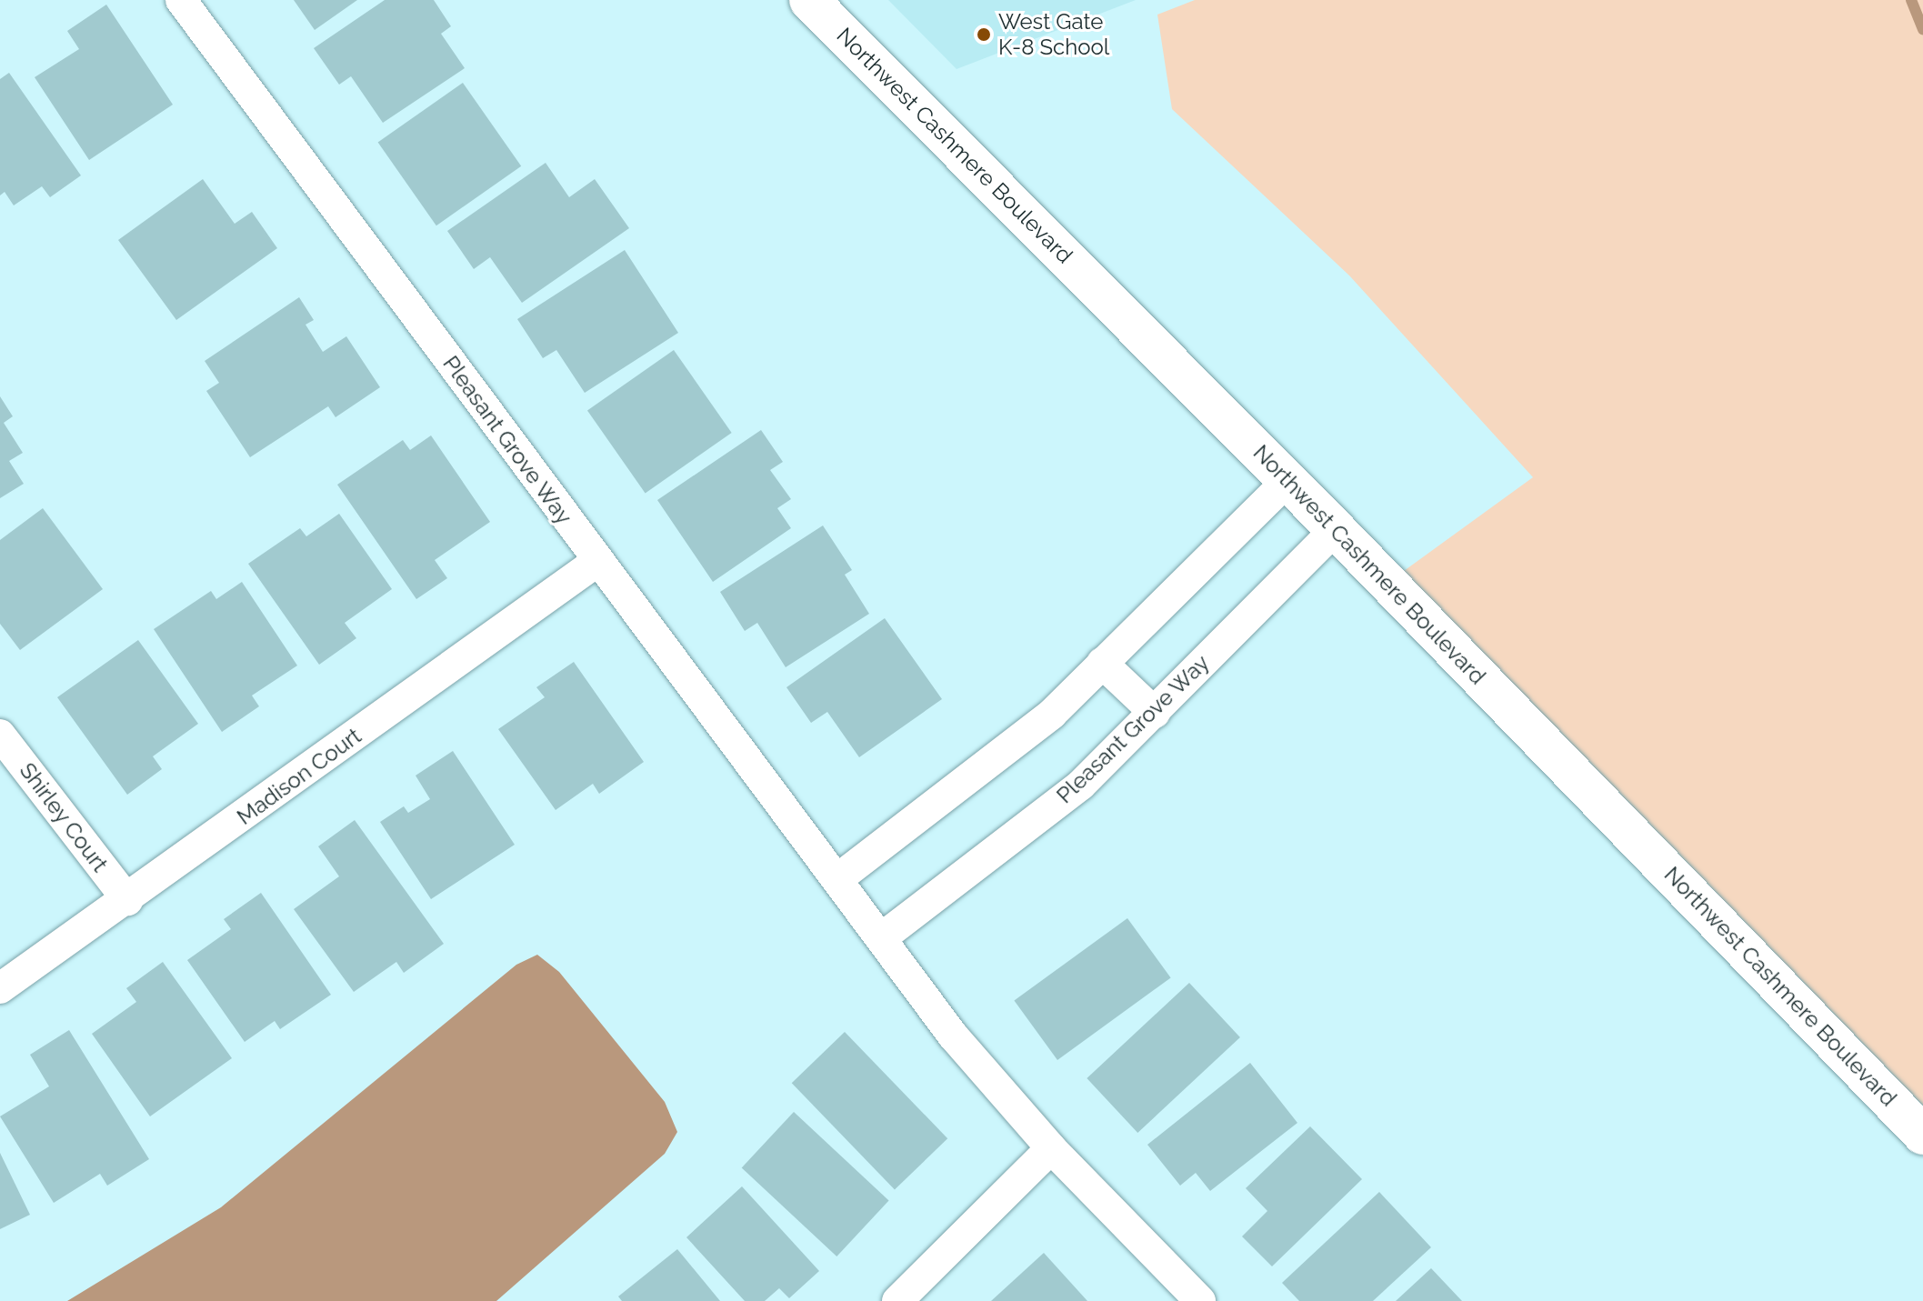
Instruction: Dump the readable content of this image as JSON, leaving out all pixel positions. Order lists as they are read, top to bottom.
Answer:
{
  "streets": {
    "street": [
      "Northwest Cashmere Boulevard",
      "Pleasant Grove Way",
      "Madison Court",
      "Shirley Court"
    ]
  },
  "crossings": [
    ["Northwest Cashmere Boulevard", "Pleasant Grove Way"],
    ["Pleasant Grove Way", "Madison Court"],
    ["Madison Court", "Shirley Court"]
  ],
  "places": ["West Gate K-8 School"]
}
